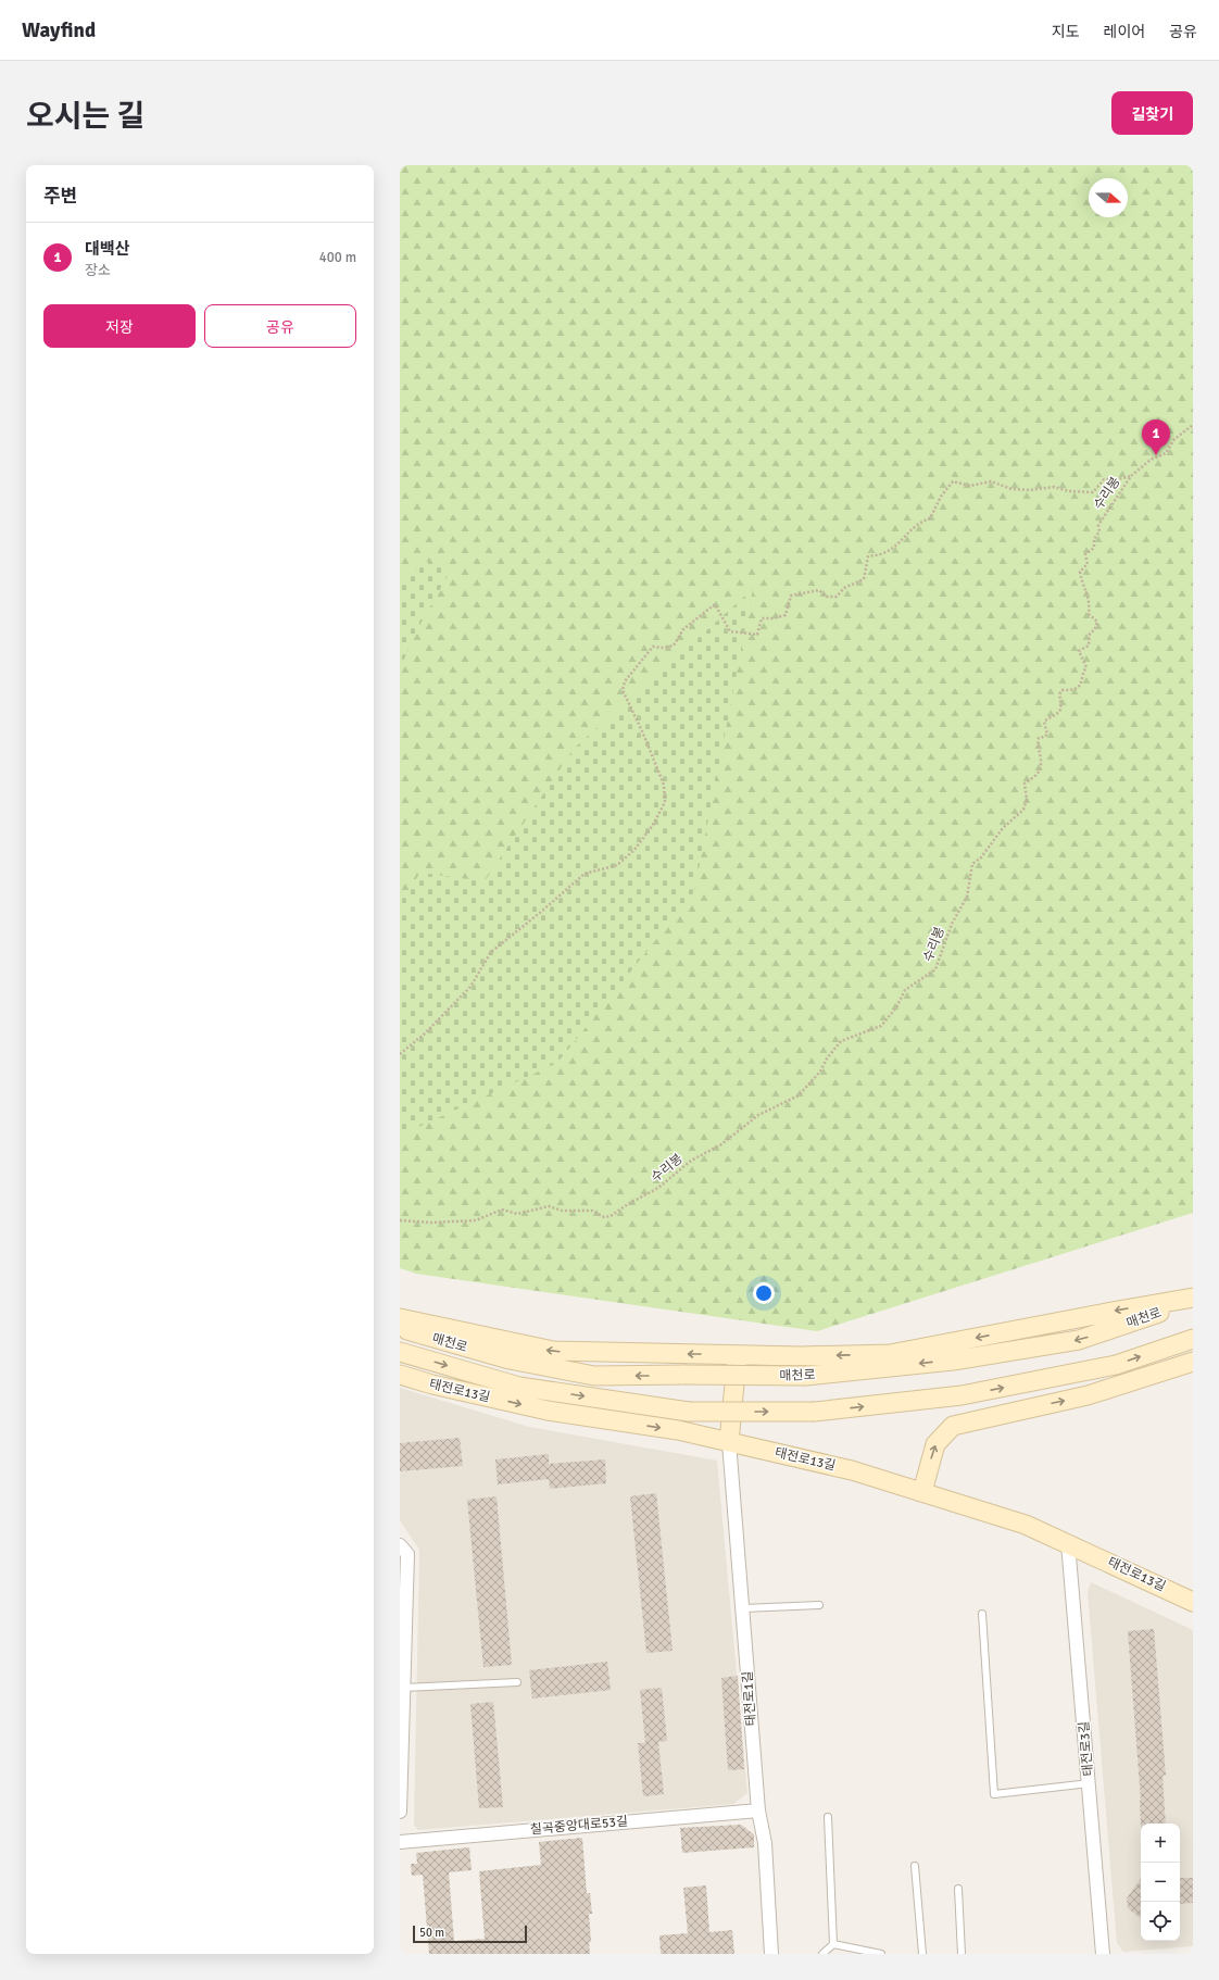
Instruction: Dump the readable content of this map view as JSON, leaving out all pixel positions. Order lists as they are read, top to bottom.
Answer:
{
  "streets": {
    "main road": ["매천로", "태전로13길"],
    "street": ["태전로1길", "태전로3길", "칠곡중앙대로53길"],
    "path": ["수리봉"]
  },
  "crossings": [
    ["태전로13길", "태전로1길"],
    ["태전로13길", "태전로3길"],
    ["태전로1길", "칠곡중앙대로53길"]
  ],
  "scale_bar": "50 m",
  "north": "right",
  "page": {
    "header": "Wayfind",
    "nav": ["지도", "레이어", "공유"],
    "title": "오시는 길",
    "buttons": [
      "길찾기",
      ["저장", "공유"]
    ],
    "heading": "주변",
    "list": [
      {
        "mark": "1",
        "name": "대백산",
        "note": "장소",
        "value": "400 m"
      }
    ],
    "pins": "1",
    "map_buttons": ["+", "−"],
    "scale": "50 m"
  }
}
